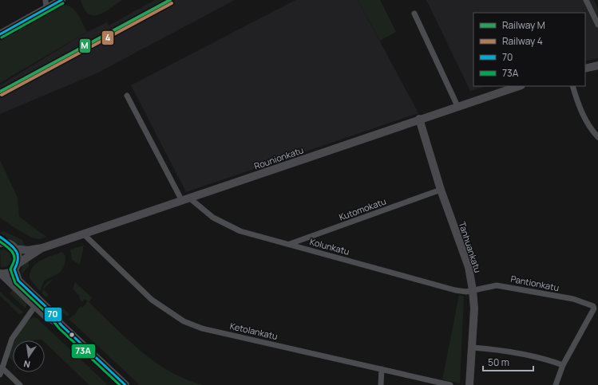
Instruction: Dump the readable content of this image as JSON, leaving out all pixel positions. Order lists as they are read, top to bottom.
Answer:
{
  "streets": {
    "main road": ["Rounionkatu", "Tanhuankatu"],
    "street": [
      "Kutomokatu",
      "Kolunkatu",
      "Pantionkatu",
      "Ketolankatu"
    ]
  },
  "crossings": [
    ["Rounionkatu", "Kolunkatu"],
    ["Rounionkatu", "Tanhuankatu"],
    ["Rounionkatu", "Ketolankatu"],
    ["Kutomokatu", "Kolunkatu"],
    ["Kutomokatu", "Tanhuankatu"],
    ["Kolunkatu", "Tanhuankatu"],
    ["Kolunkatu", "Pantionkatu"],
    ["Tanhuankatu", "Pantionkatu"]
  ],
  "lines": [
    "rail line M",
    "transit line 70",
    "rail line 4",
    "transit line 73A"
  ],
  "legend": [
    "Railway M",
    "Railway 4",
    "70",
    "73A"
  ],
  "scale_bar": "50 m",
  "north": "bottom"
}
